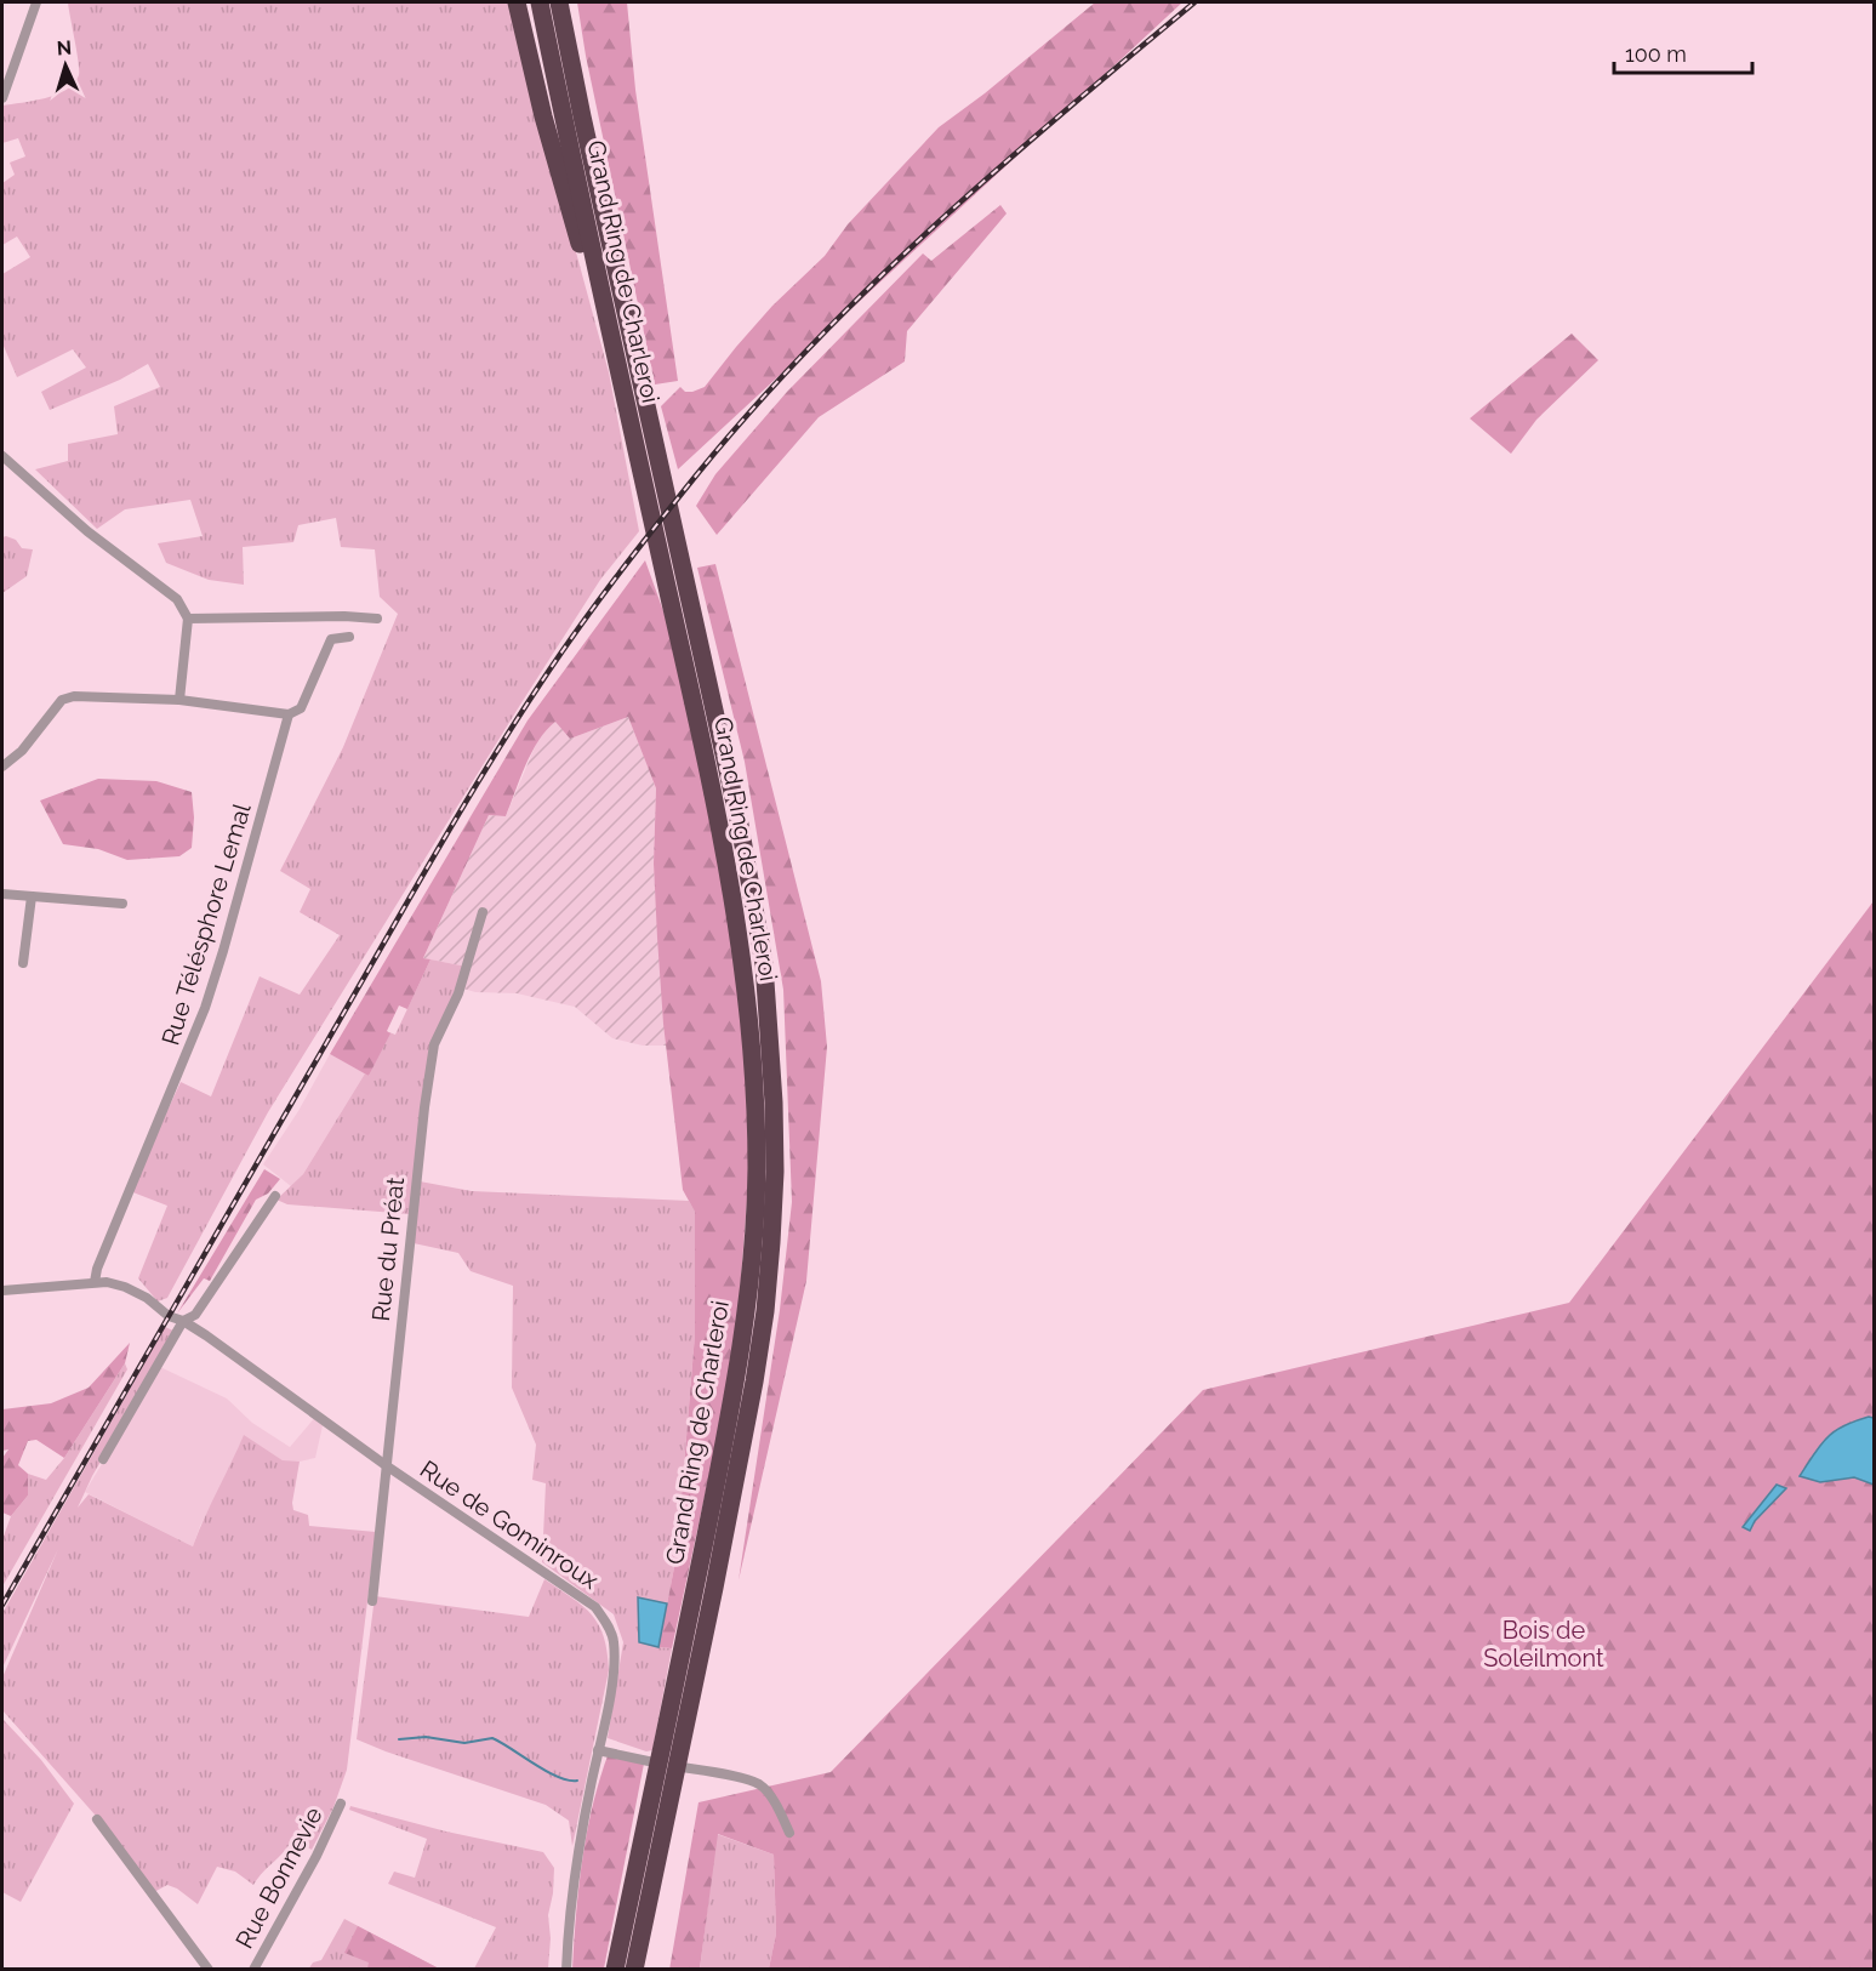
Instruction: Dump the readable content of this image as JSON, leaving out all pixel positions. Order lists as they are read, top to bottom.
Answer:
{
  "streets": {
    "highway": ["Grand Ring de Charleroi"],
    "street": [
      "Rue Télésphore Lemal",
      "Rue du Préat",
      "Rue de Gominroux",
      "Rue Bonnevie"
    ]
  },
  "crossings": [
    ["Rue Télésphore Lemal", "Rue de Gominroux"],
    ["Rue du Préat", "Rue de Gominroux"]
  ],
  "parks": ["Bois de Soleilmont"],
  "scale_bar": "100 m",
  "north": "top"
}
